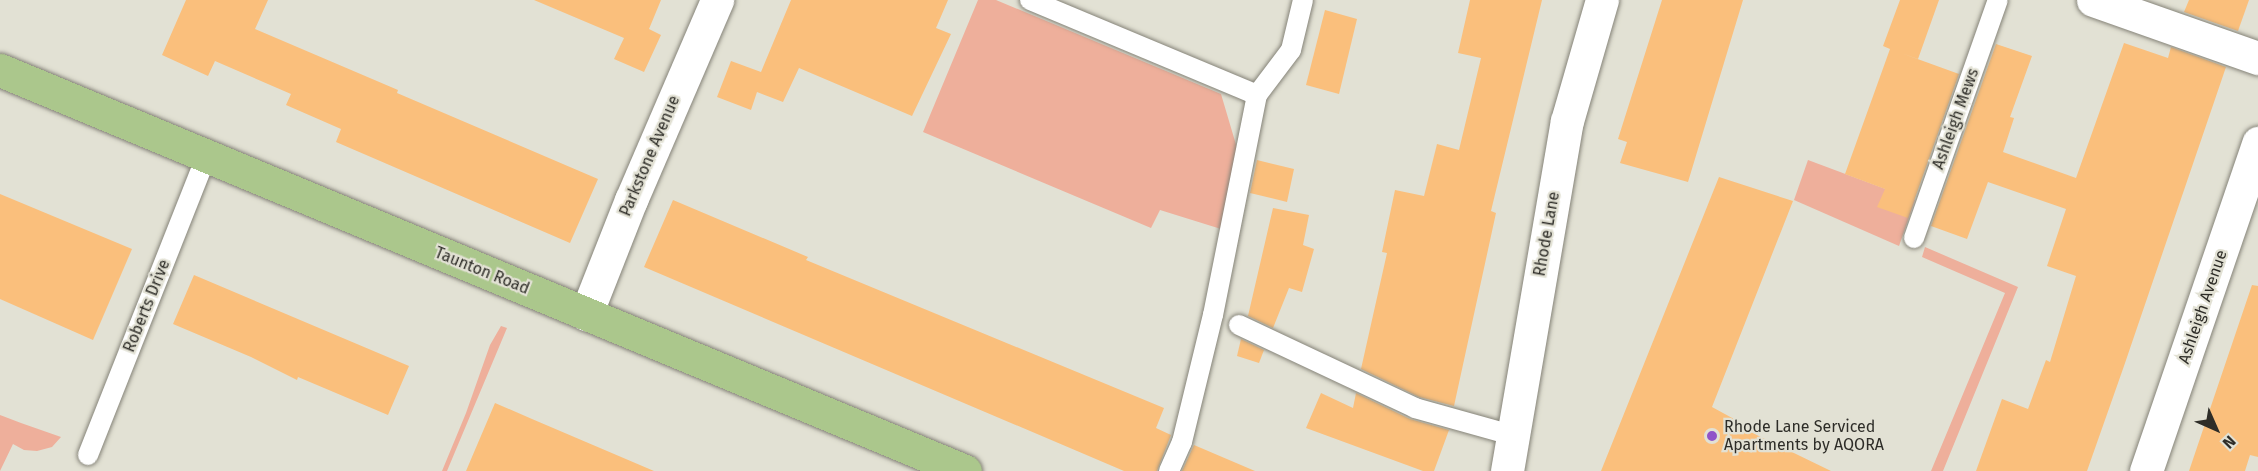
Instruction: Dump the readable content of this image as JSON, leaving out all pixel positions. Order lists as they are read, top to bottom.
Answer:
{
  "streets": {
    "main road": ["Taunton Road"],
    "street": ["Parkstone Avenue", "Rhode Lane", "Ashleigh Avenue"],
    "lane": ["Ashleigh Mews", "Roberts Drive"]
  },
  "crossings": [
    ["Parkstone Avenue", "Taunton Road"],
    ["Taunton Road", "Roberts Drive"]
  ],
  "places": ["Rhode Lane Serviced Apartments by AQORA"],
  "north": "bottom right"
}
